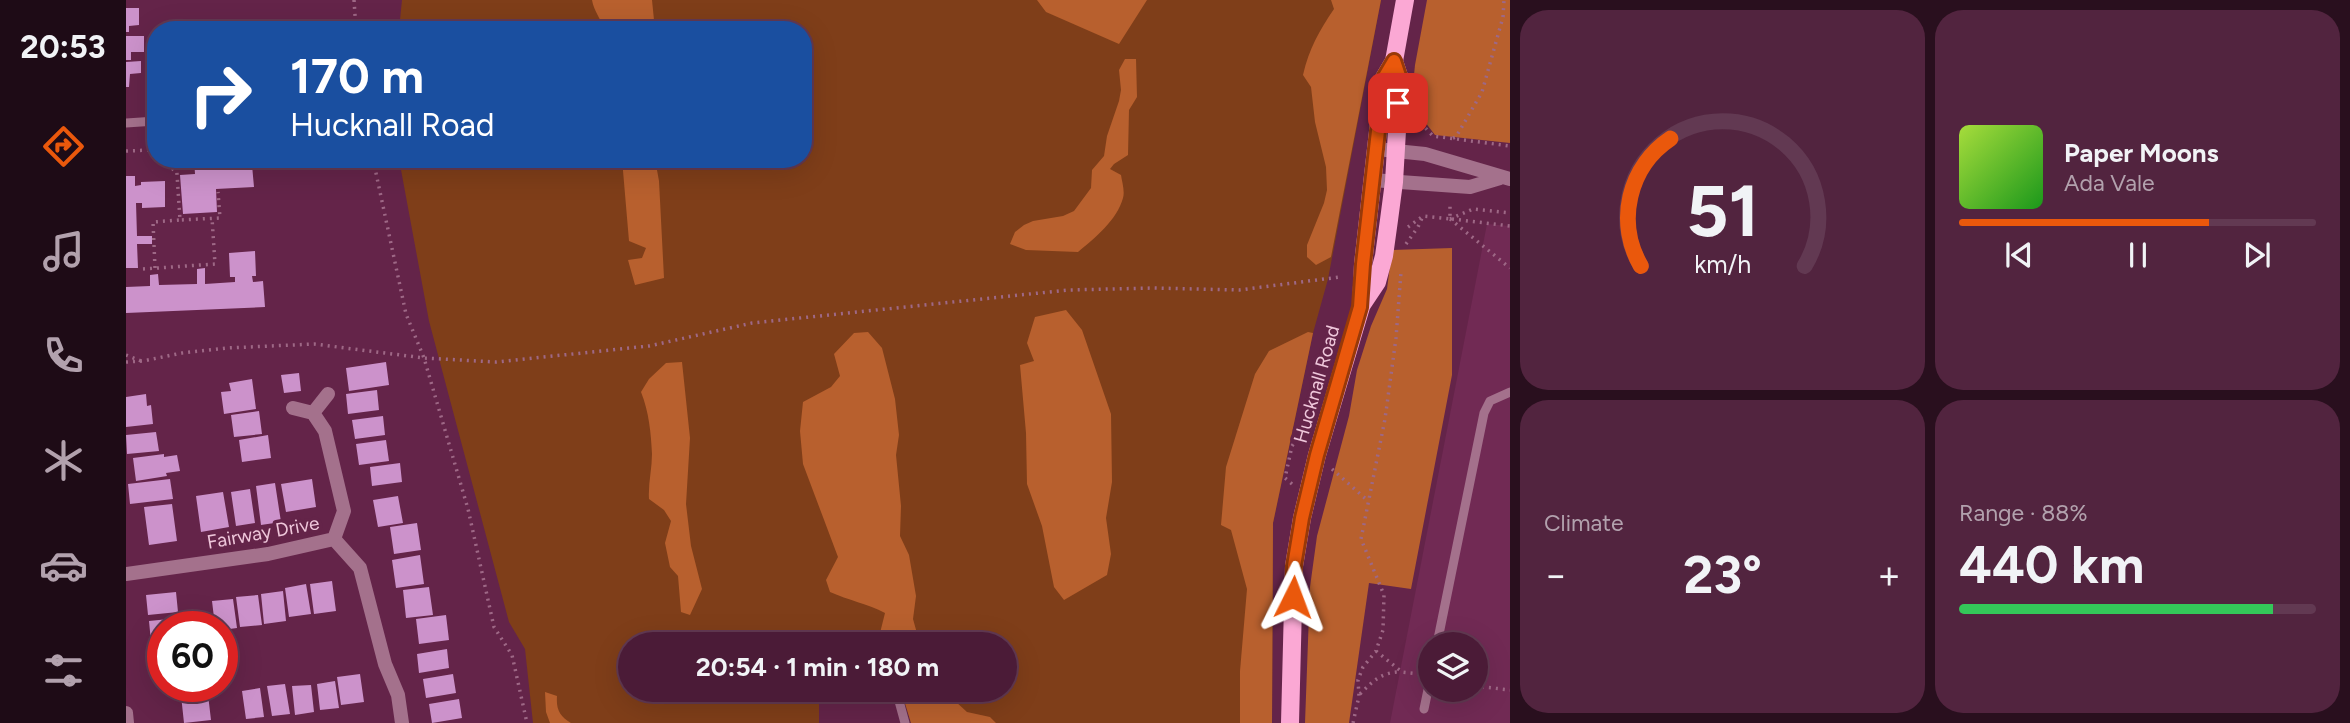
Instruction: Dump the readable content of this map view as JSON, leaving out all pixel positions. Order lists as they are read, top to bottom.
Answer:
{
  "streets": {
    "main road": ["Hucknall Road"],
    "street": ["Fairway Drive"]
  },
  "page": {
    "tabs": "20:53",
    "turn": ["170 m", "Hucknall Road"],
    "song": ["Paper Moons", "Ada Vale"],
    "tile": [
      "Climate",
      ["Range · 88%", "440 km"]
    ],
    "heat": ["−", "23°", "+"],
    "limit": "60",
    "trip": "20:54 · 1 min · 180 m",
    "gauge": ["51", "km/h"]
  }
}
